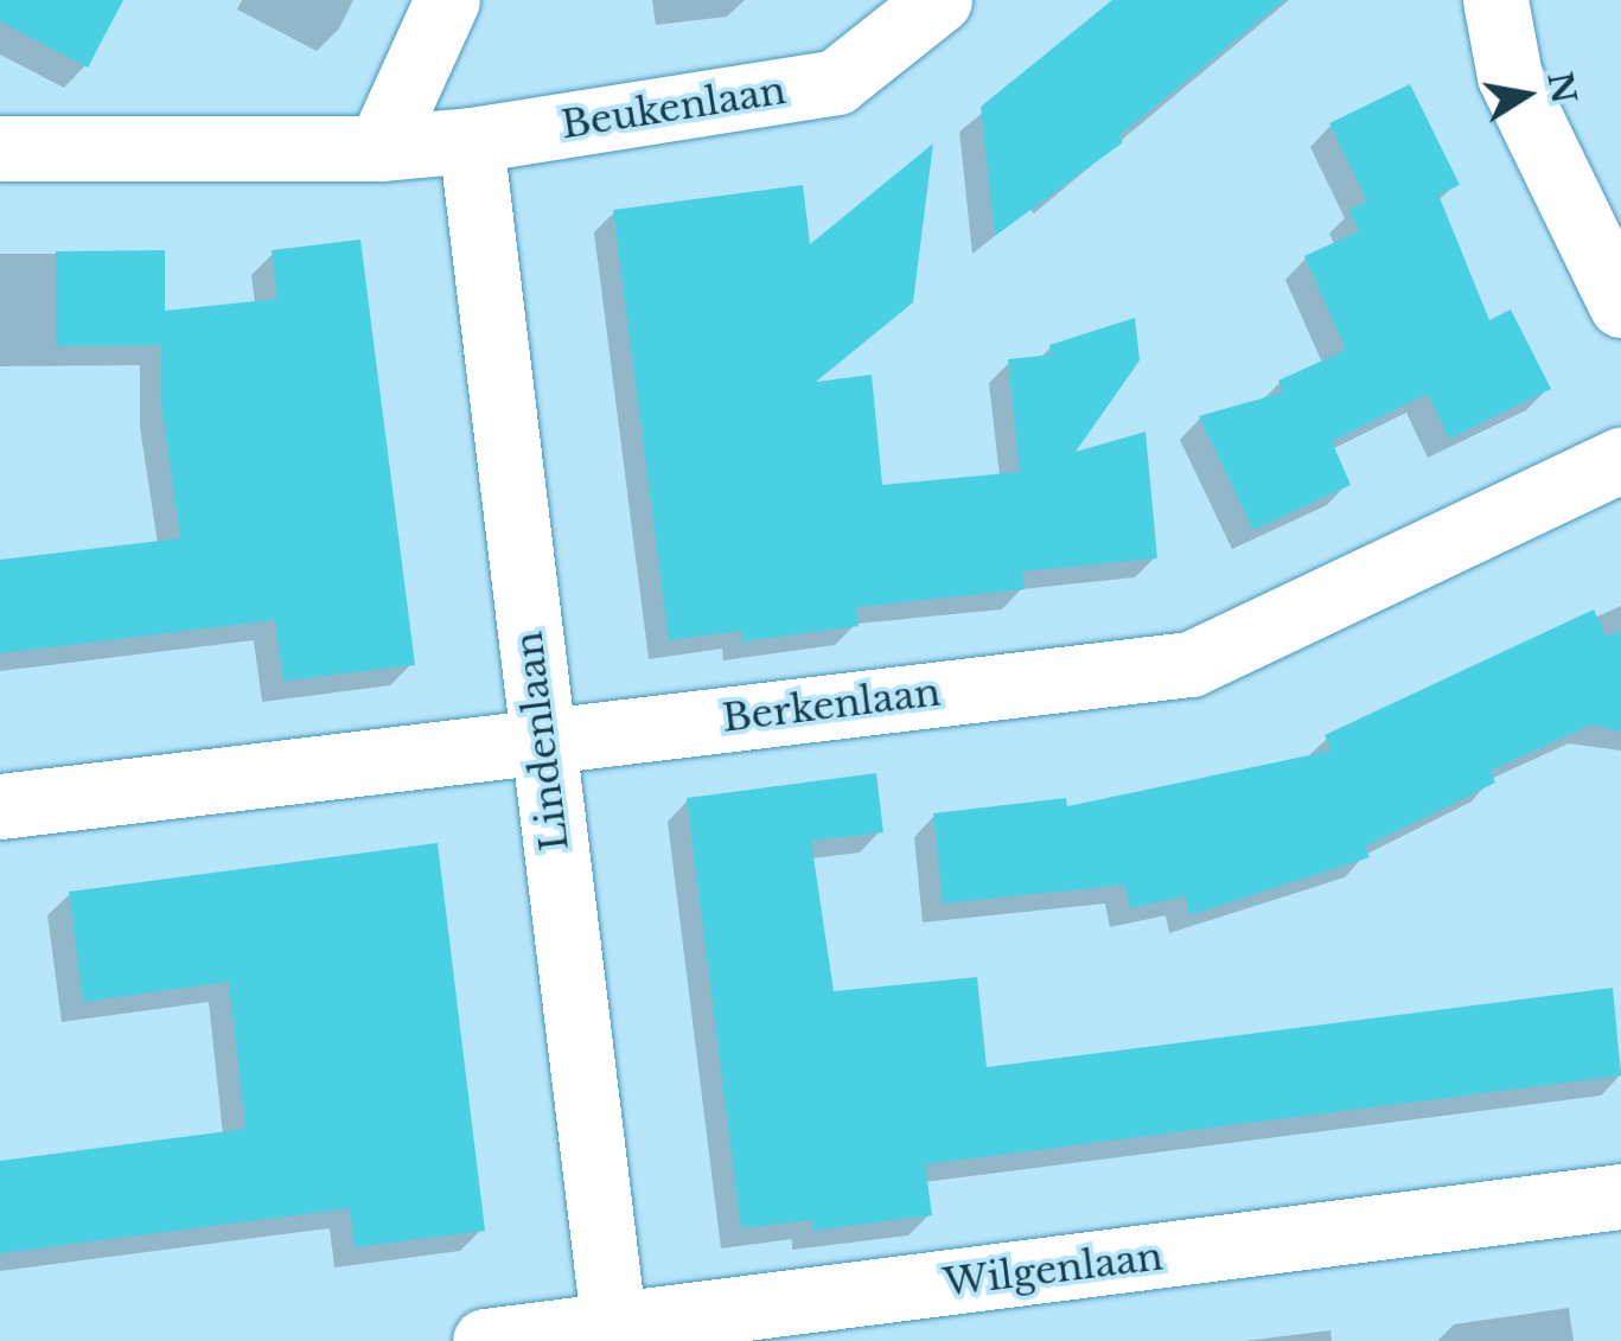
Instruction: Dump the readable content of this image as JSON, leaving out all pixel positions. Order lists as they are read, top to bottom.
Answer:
{
  "streets": {
    "street": [
      "Beukenlaan",
      "Berkenlaan",
      "Lindenlaan",
      "Wilgenlaan"
    ]
  },
  "crossings": [
    ["Beukenlaan", "Lindenlaan"],
    ["Berkenlaan", "Lindenlaan"],
    ["Lindenlaan", "Wilgenlaan"]
  ],
  "north": "right"
}
